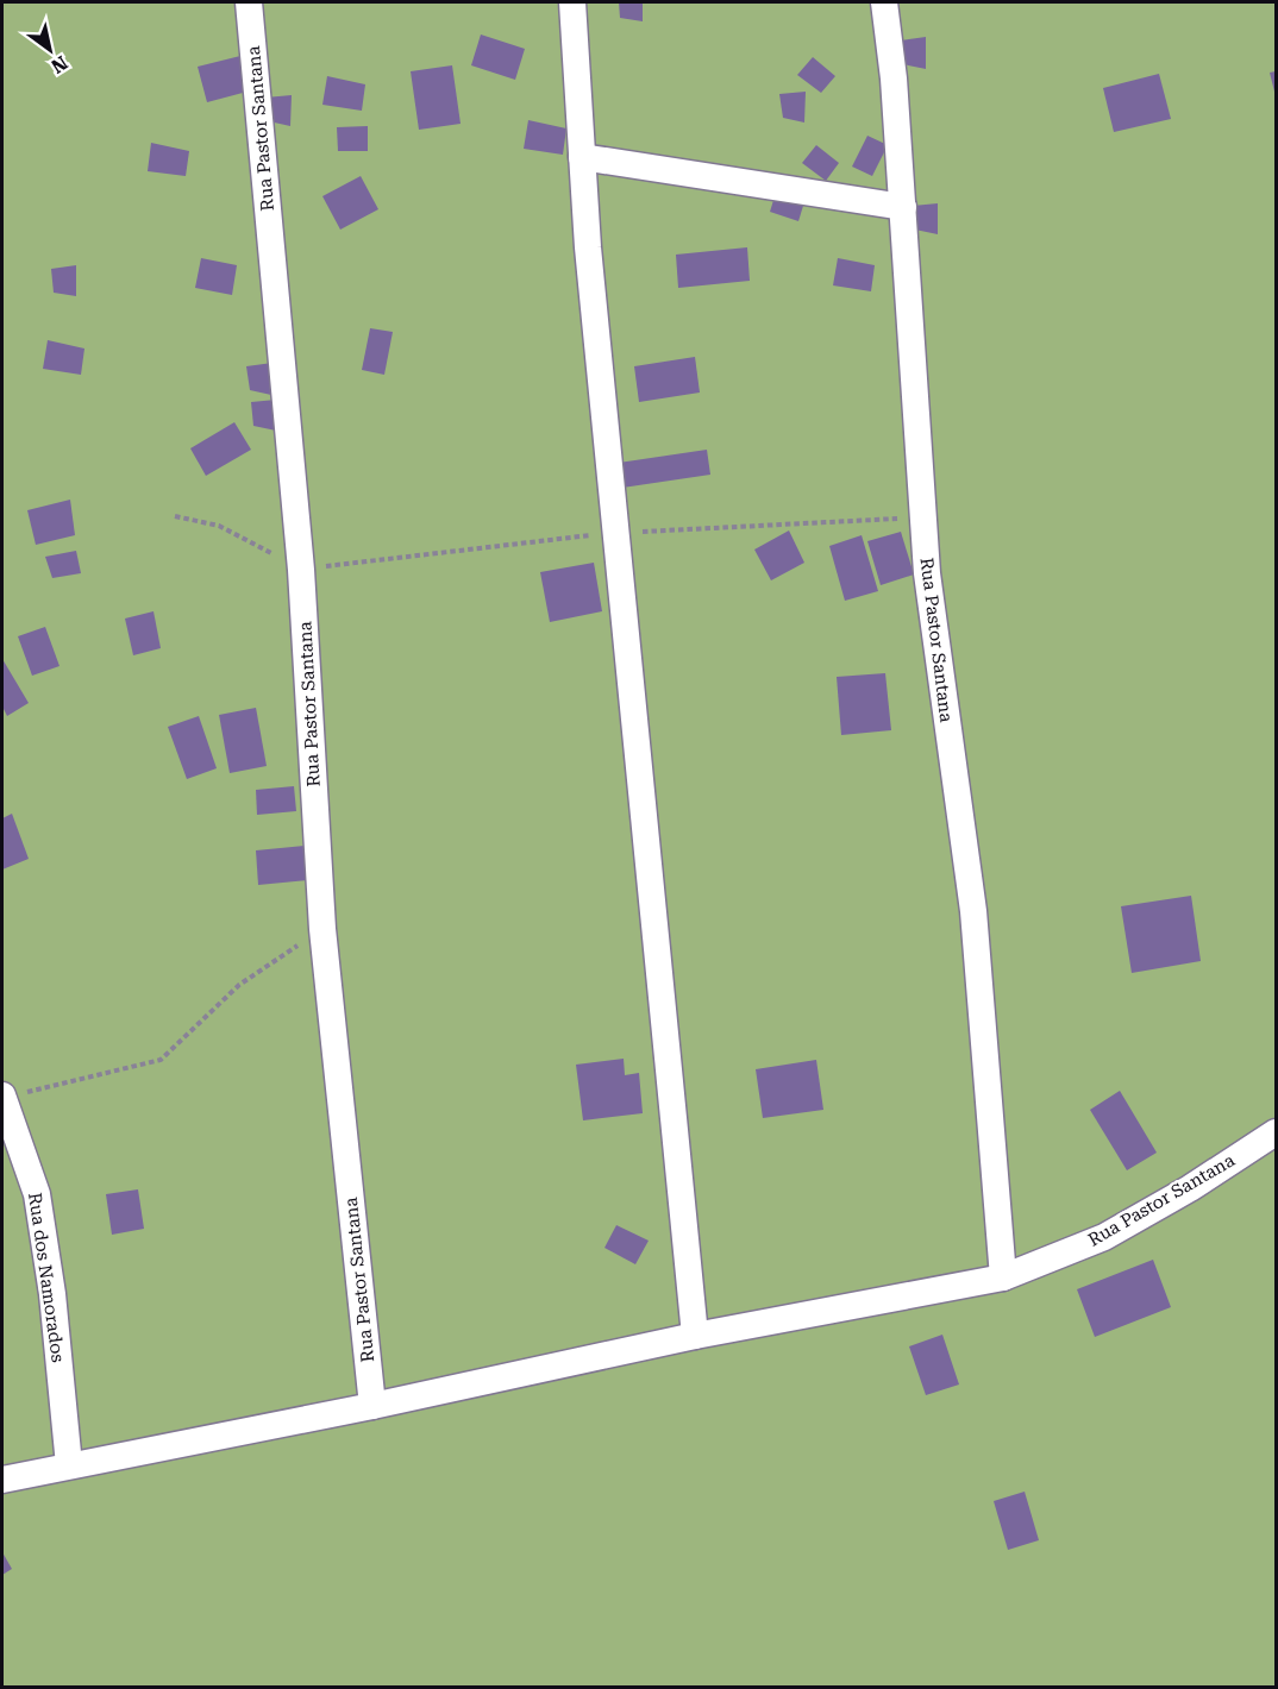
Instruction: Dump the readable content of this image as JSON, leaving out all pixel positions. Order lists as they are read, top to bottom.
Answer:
{
  "streets": {
    "street": ["Rua Pastor Santana", "Rua dos Namorados"]
  },
  "crossings": [
    ["Rua Pastor Santana", "Rua dos Namorados"]
  ],
  "north": "bottom right"
}
